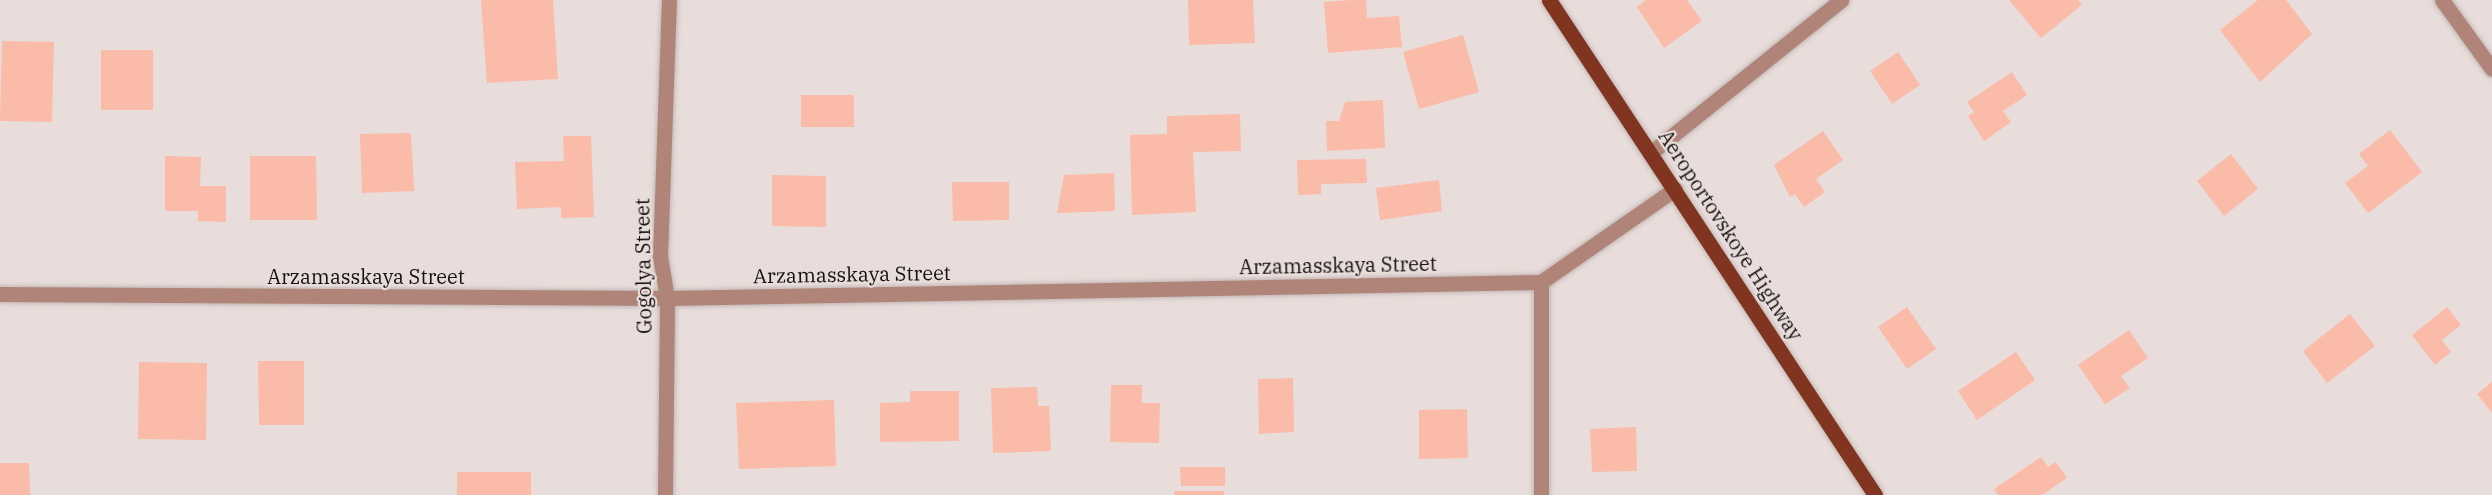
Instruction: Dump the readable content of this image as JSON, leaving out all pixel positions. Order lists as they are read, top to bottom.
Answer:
{
  "streets": {
    "main road": ["Aeroportovskoye Highway"],
    "street": ["Arzamasskaya Street", "Gogolya Street"]
  },
  "crossings": [
    ["Arzamasskaya Street", "Gogolya Street"]
  ]
}
